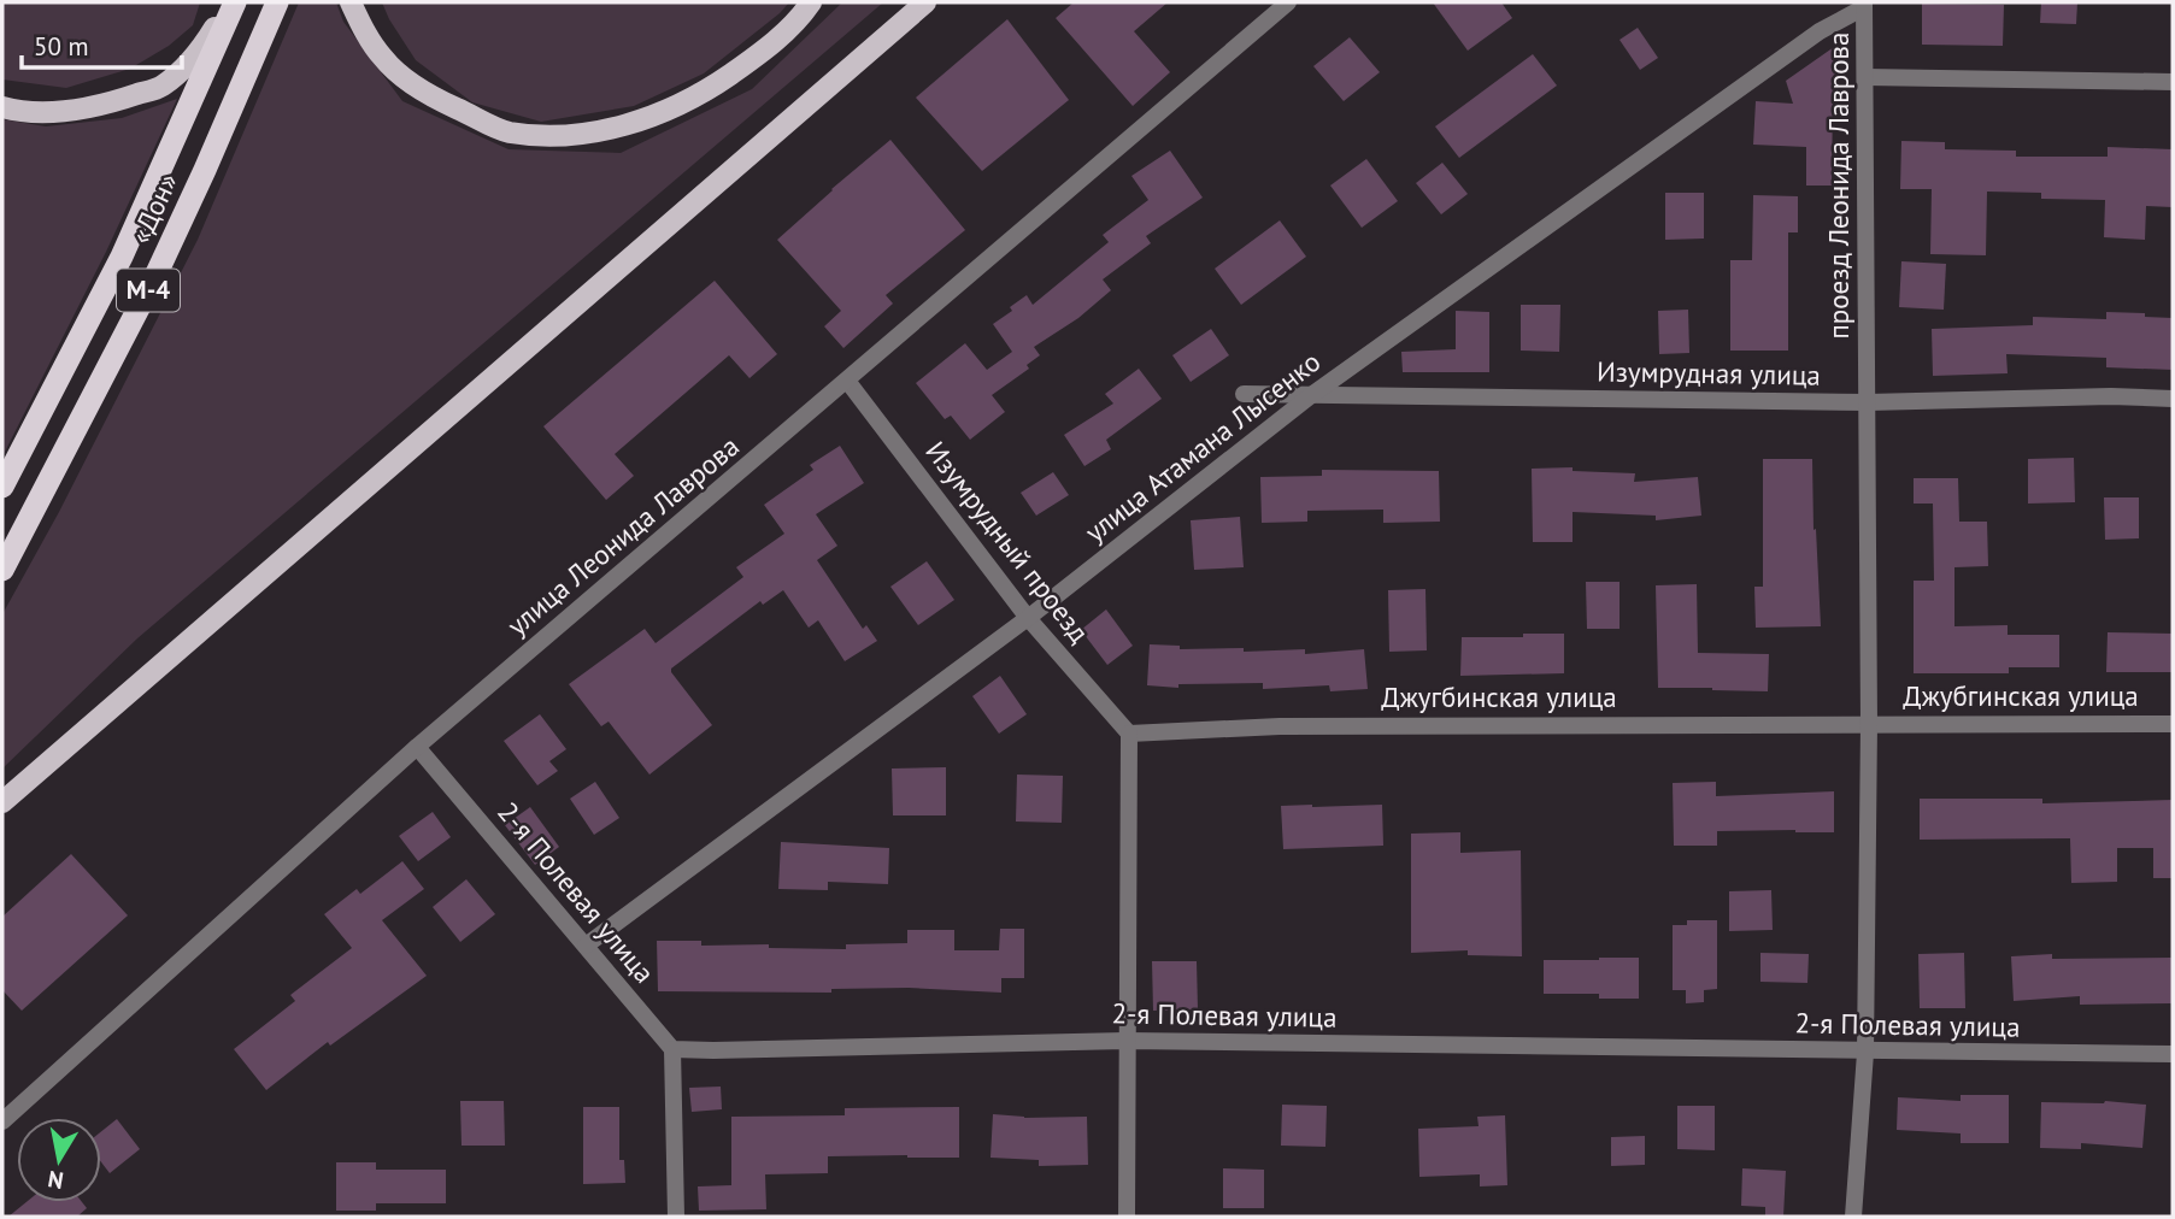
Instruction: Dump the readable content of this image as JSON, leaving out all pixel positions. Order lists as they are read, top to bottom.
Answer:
{
  "streets": {
    "highway": ["«Дон»", "М-4"],
    "street": [
      "проезд Леонида Лаврова",
      "Изумрудная улица",
      "улица Атамана Лысенко",
      "улица Леонида Лаврова",
      "Изумрудный проезд",
      "Джубгинская улица",
      "Джугбинская улица",
      "2-я Полевая улица"
    ]
  },
  "crossings": [
    ["проезд Леонида Лаврова", "Изумрудная улица"],
    ["проезд Леонида Лаврова", "улица Атамана Лысенко"],
    ["проезд Леонида Лаврова", "Джубгинская улица"],
    ["проезд Леонида Лаврова", "Джугбинская улица"],
    ["проезд Леонида Лаврова", "2-я Полевая улица"],
    ["Изумрудная улица", "улица Атамана Лысенко"],
    ["улица Атамана Лысенко", "Изумрудный проезд"],
    ["улица Атамана Лысенко", "2-я Полевая улица"],
    ["улица Леонида Лаврова", "Изумрудный проезд"],
    ["улица Леонида Лаврова", "2-я Полевая улица"],
    ["Изумрудный проезд", "Джугбинская улица"],
    ["Джубгинская улица", "Джугбинская улица"]
  ],
  "scale_bar": "50 m",
  "north": "bottom"
}
